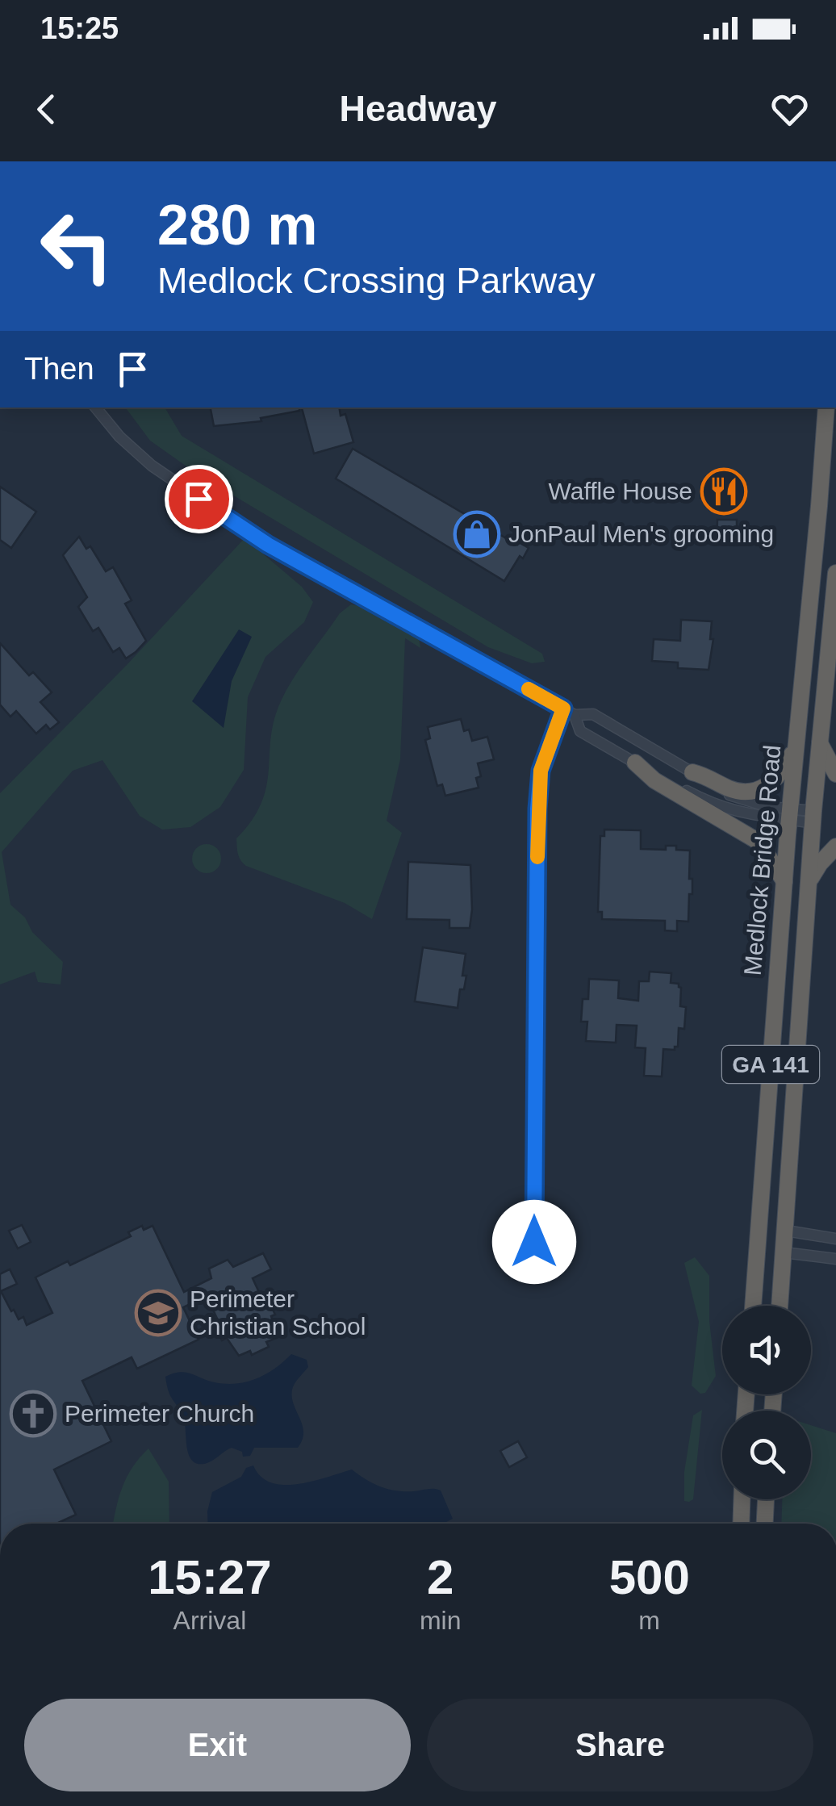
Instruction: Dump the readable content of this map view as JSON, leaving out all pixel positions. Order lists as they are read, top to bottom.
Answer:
{
  "streets": {
    "highway": ["Medlock Bridge Road", "GA 141"]
  },
  "places": {
    "restaurant": ["Waffle House"],
    "shop": ["JonPaul Men's grooming"],
    "school or university": ["Perimeter Christian School"],
    "church": ["Perimeter Church"]
  },
  "page": {
    "status": "15:25",
    "header": "Headway",
    "turn": ["280 m", "Medlock Crossing Parkway"],
    "then": "Then",
    "eta": [
      "15:27",
      "Arrival",
      "2",
      "min",
      "500",
      "m"
    ],
    "buttons": ["Exit", "Share"]
  }
}
